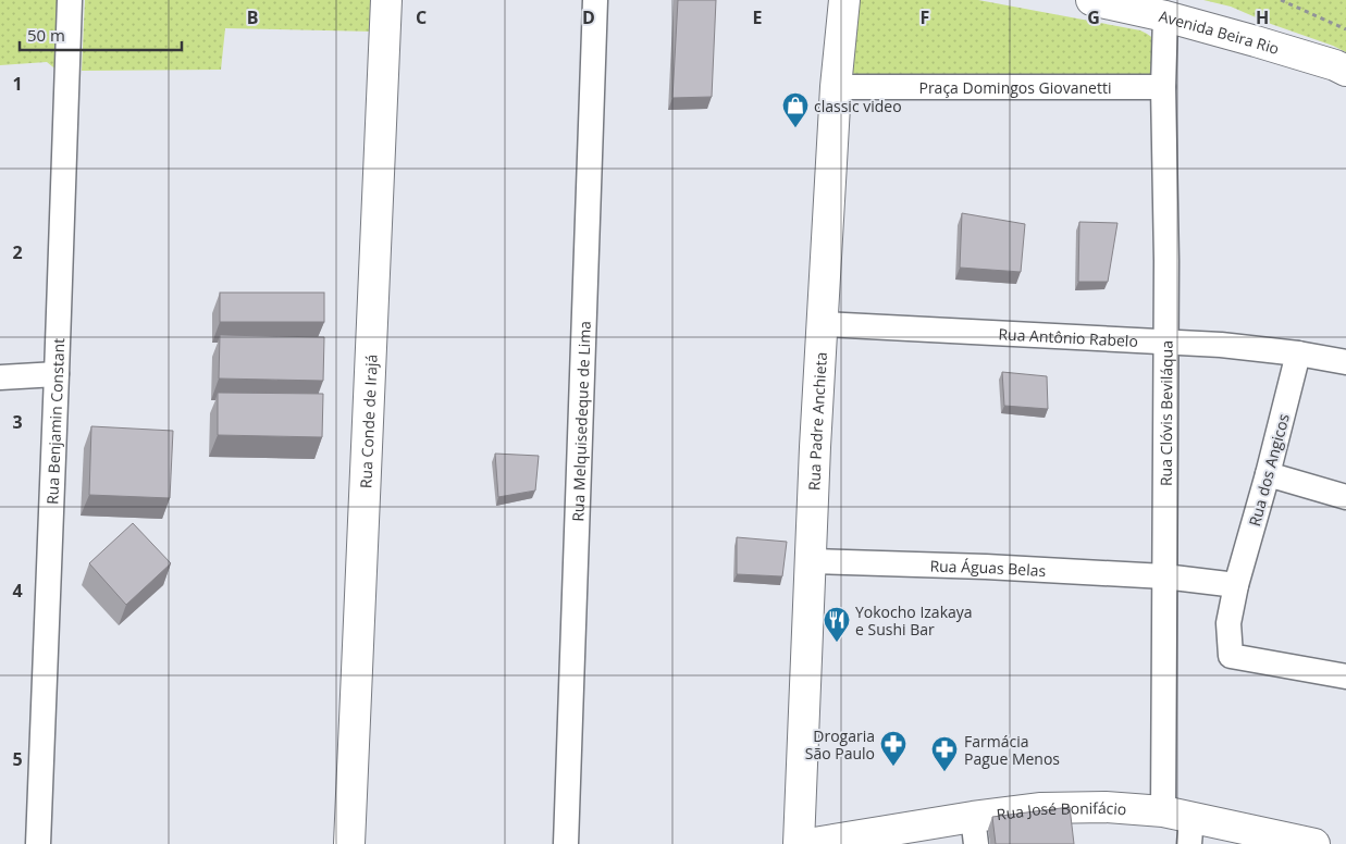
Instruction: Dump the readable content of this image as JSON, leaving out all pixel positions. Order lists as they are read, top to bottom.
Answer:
{
  "streets": {
    "main road": [
      "Avenida Beira Rio",
      "Rua Conde de Irajá",
      "Rua Padre Anchieta",
      "Rua José Bonifácio"
    ],
    "street": [
      "Praça Domingos Giovanetti",
      "Rua Antônio Rabelo",
      "Rua Clóvis Beviláqua",
      "Rua Benjamin Constant",
      "Rua Melquisedeque de Lima",
      "Rua dos Angicos",
      "Rua Águas Belas"
    ]
  },
  "crossings": [
    ["Avenida Beira Rio", "Rua Clóvis Beviláqua"],
    ["Praça Domingos Giovanetti", "Rua Clóvis Beviláqua"],
    ["Praça Domingos Giovanetti", "Rua Padre Anchieta"],
    ["Rua Antônio Rabelo", "Rua Clóvis Beviláqua"],
    ["Rua Antônio Rabelo", "Rua Padre Anchieta"],
    ["Rua Antônio Rabelo", "Rua dos Angicos"],
    ["Rua Clóvis Beviláqua", "Rua Águas Belas"],
    ["Rua Clóvis Beviláqua", "Rua José Bonifácio"],
    ["Rua Padre Anchieta", "Rua Águas Belas"]
  ],
  "places": {
    "shop": ["classic video"],
    "restaurant": ["Yokocho Izakaya e Sushi Bar"],
    "pharmacy": ["Drogaria São Paulo", "Farmácia Pague Menos"]
  },
  "scale_bar": "50 m",
  "grid": {
    "columns": [
      "B",
      "C",
      "D",
      "E",
      "F",
      "G",
      "H"
    ],
    "rows": [
      "1",
      "2",
      "3",
      "4",
      "5"
    ]
  }
}
